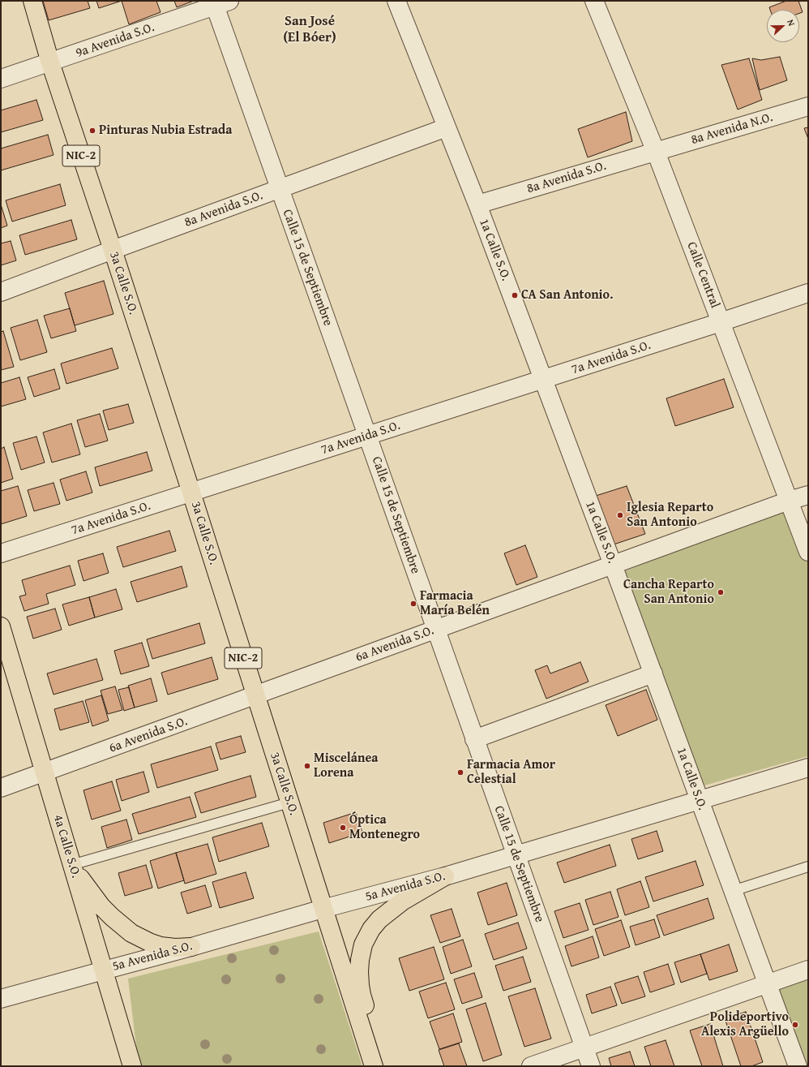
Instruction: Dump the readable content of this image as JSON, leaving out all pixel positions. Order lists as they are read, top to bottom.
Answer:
{
  "streets": {
    "highway": ["NIC-2", "3a Calle S.O.", "4a Calle S.O."],
    "street": [
      "9a Avenida S.O.",
      "8a Avenida N.O.",
      "8a Avenida S.O.",
      "1a Calle S.O.",
      "Calle 15 de Septiembre",
      "Calle Central",
      "7a Avenida S.O.",
      "6a Avenida S.O.",
      "5a Avenida S.O."
    ]
  },
  "crossings": [
    ["9a Avenida S.O.", "Calle 15 de Septiembre"],
    ["9a Avenida S.O.", "3a Calle S.O."],
    ["8a Avenida N.O.", "8a Avenida S.O."],
    ["8a Avenida N.O.", "Calle Central"],
    ["8a Avenida S.O.", "1a Calle S.O."],
    ["8a Avenida S.O.", "Calle 15 de Septiembre"],
    ["8a Avenida S.O.", "Calle Central"],
    ["8a Avenida S.O.", "3a Calle S.O."],
    ["1a Calle S.O.", "7a Avenida S.O."],
    ["1a Calle S.O.", "6a Avenida S.O."],
    ["1a Calle S.O.", "5a Avenida S.O."],
    ["Calle 15 de Septiembre", "7a Avenida S.O."],
    ["Calle 15 de Septiembre", "6a Avenida S.O."],
    ["Calle 15 de Septiembre", "5a Avenida S.O."],
    ["Calle Central", "7a Avenida S.O."],
    ["Calle Central", "6a Avenida S.O."],
    ["3a Calle S.O.", "7a Avenida S.O."],
    ["3a Calle S.O.", "6a Avenida S.O."],
    ["3a Calle S.O.", "5a Avenida S.O."],
    ["6a Avenida S.O.", "4a Calle S.O."],
    ["4a Calle S.O.", "5a Avenida S.O."]
  ],
  "districts": ["San José (El Bóer)"],
  "places": [
    "Pinturas Nubia Estrada",
    "CA San Antonio.",
    "Iglesia Reparto San Antonio",
    "Cancha Reparto San Antonio",
    "Farmacia María Belén",
    "Miscelánea Lorena",
    "Farmacia Amor Celestial",
    "Óptica Montenegro",
    "Polideportivo Alexis Argüello"
  ],
  "north": "right"
}
